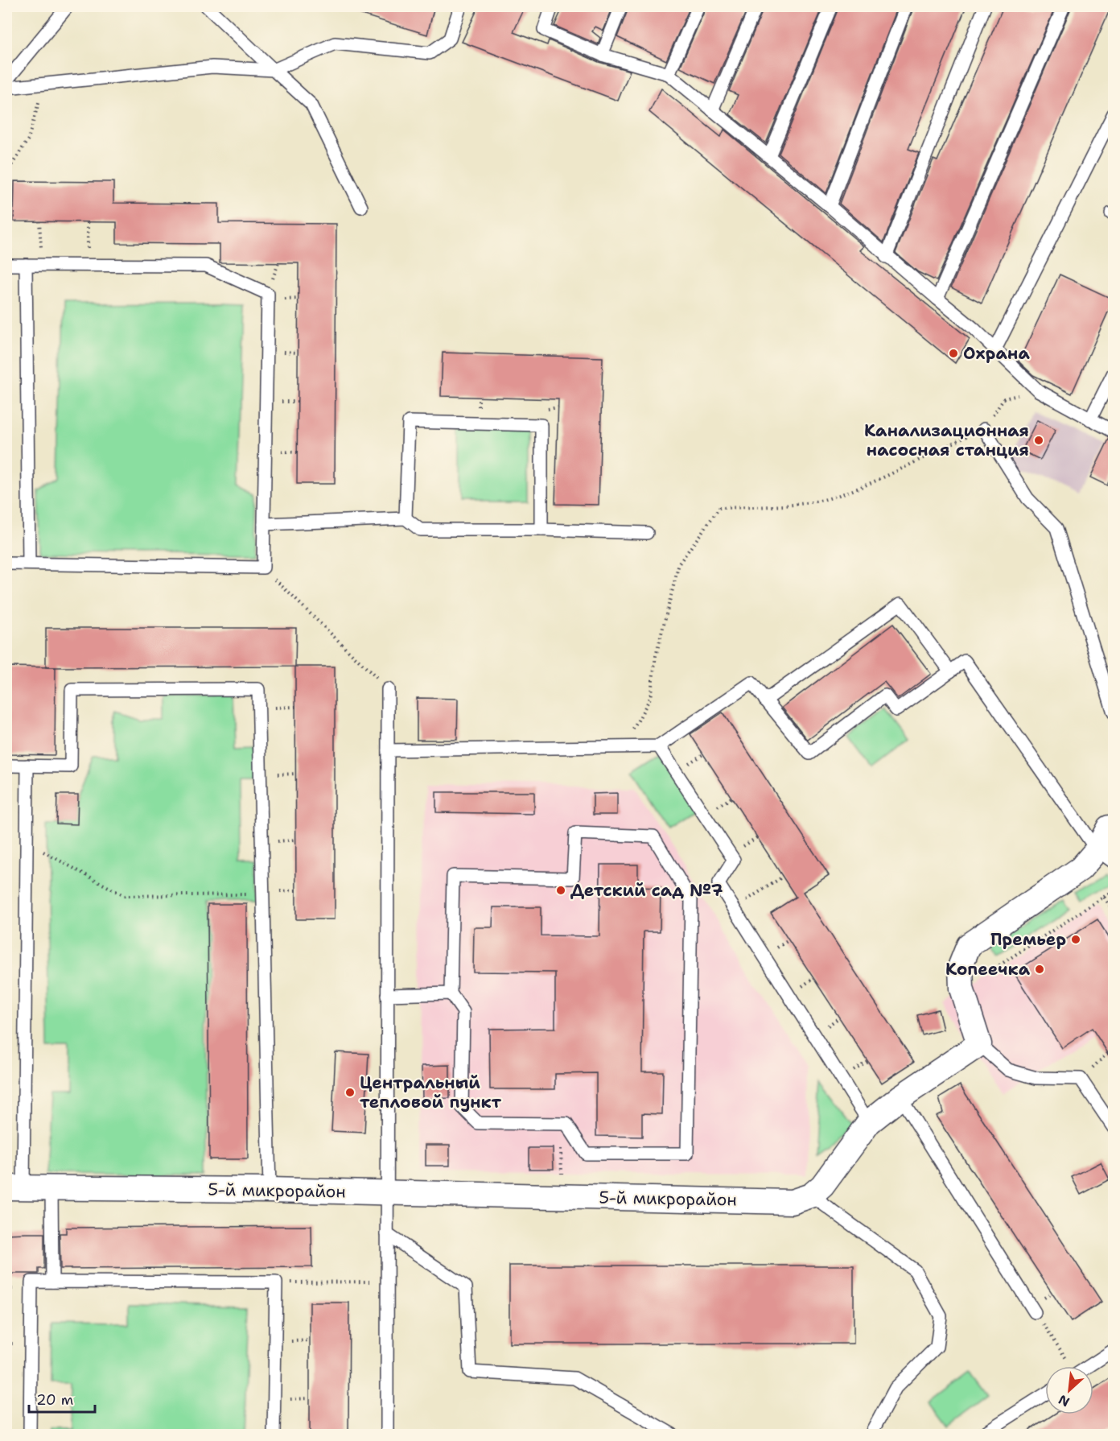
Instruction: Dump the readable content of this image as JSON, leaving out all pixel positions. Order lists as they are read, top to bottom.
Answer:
{
  "streets": {
    "street": ["5-й микрорайон"]
  },
  "places": [
    "Охрана",
    "Канализационная насосная станция",
    "Детский сад №7",
    "Премьер",
    "Копеечка",
    "Центральный тепловой пункт"
  ],
  "scale_bar": "20 m",
  "north": "bottom left"
}
